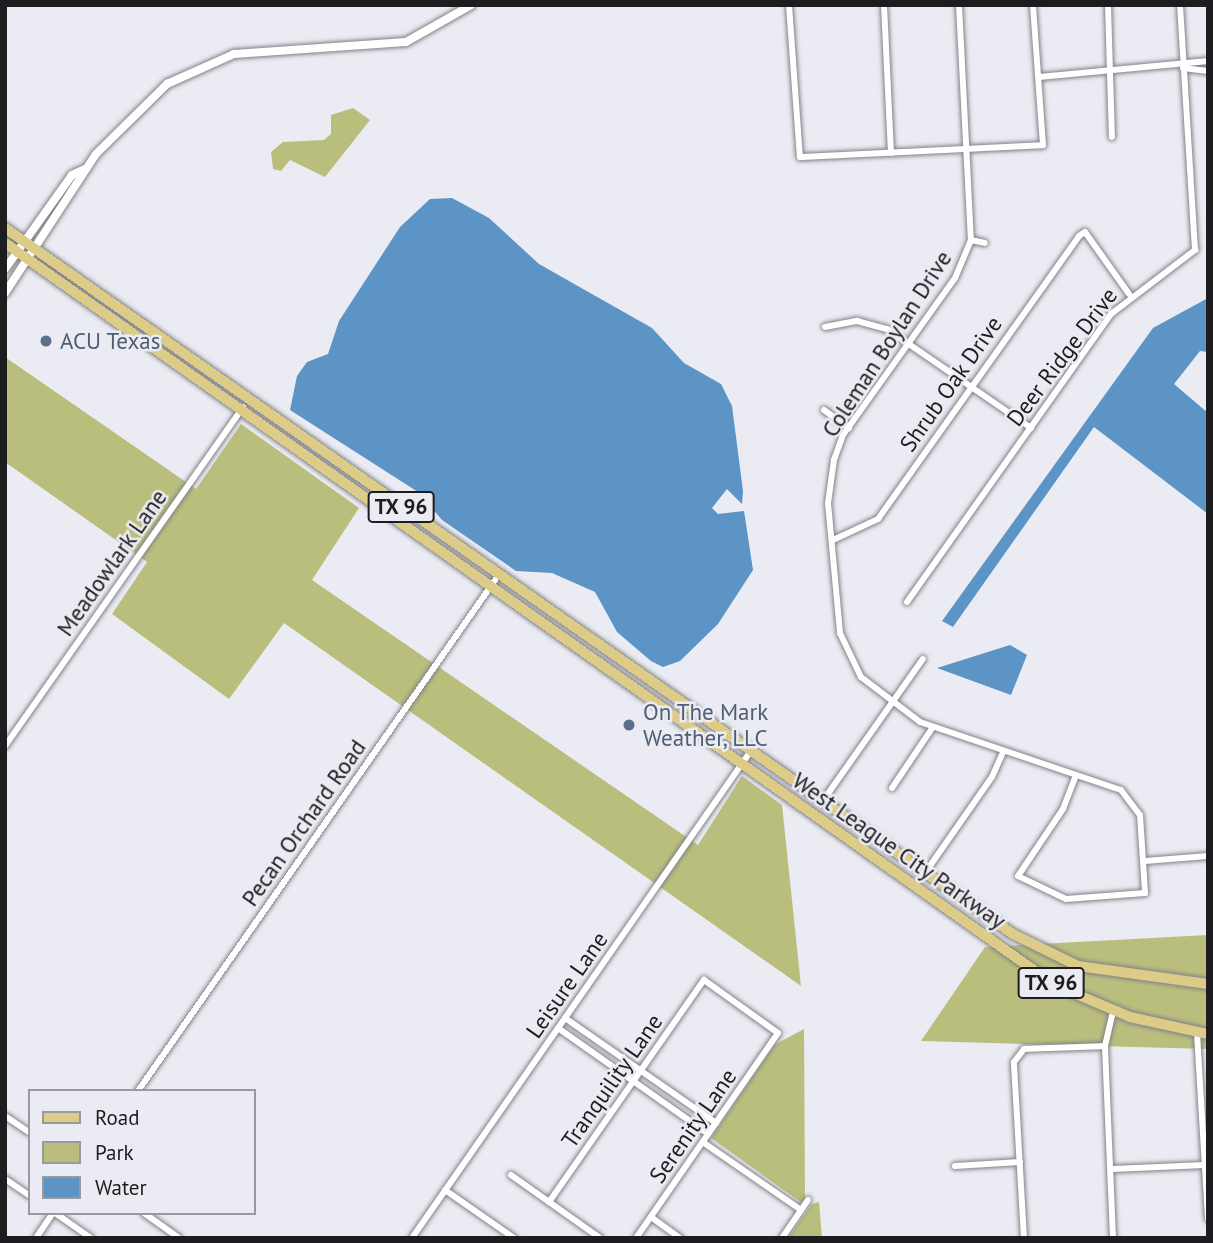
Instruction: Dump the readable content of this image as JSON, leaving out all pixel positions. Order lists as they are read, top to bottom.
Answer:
{
  "streets": {
    "main road": ["TX 96", "West League City Parkway"],
    "street": [
      "Coleman Boylan Drive",
      "Deer Ridge Drive",
      "Shrub Oak Drive",
      "Meadowlark Lane",
      "Pecan Orchard Road",
      "Leisure Lane",
      "Tranquility Lane",
      "Serenity Lane"
    ]
  },
  "crossings": [
    ["Coleman Boylan Drive", "Shrub Oak Drive"],
    ["Deer Ridge Drive", "Shrub Oak Drive"],
    ["Meadowlark Lane", "West League City Parkway"],
    ["Pecan Orchard Road", "West League City Parkway"],
    ["West League City Parkway", "Leisure Lane"],
    ["Tranquility Lane", "Serenity Lane"]
  ],
  "places": ["ACU Texas", "On The Mark Weather, LLC"],
  "legend": ["Road", "Park", "Water"]
}
